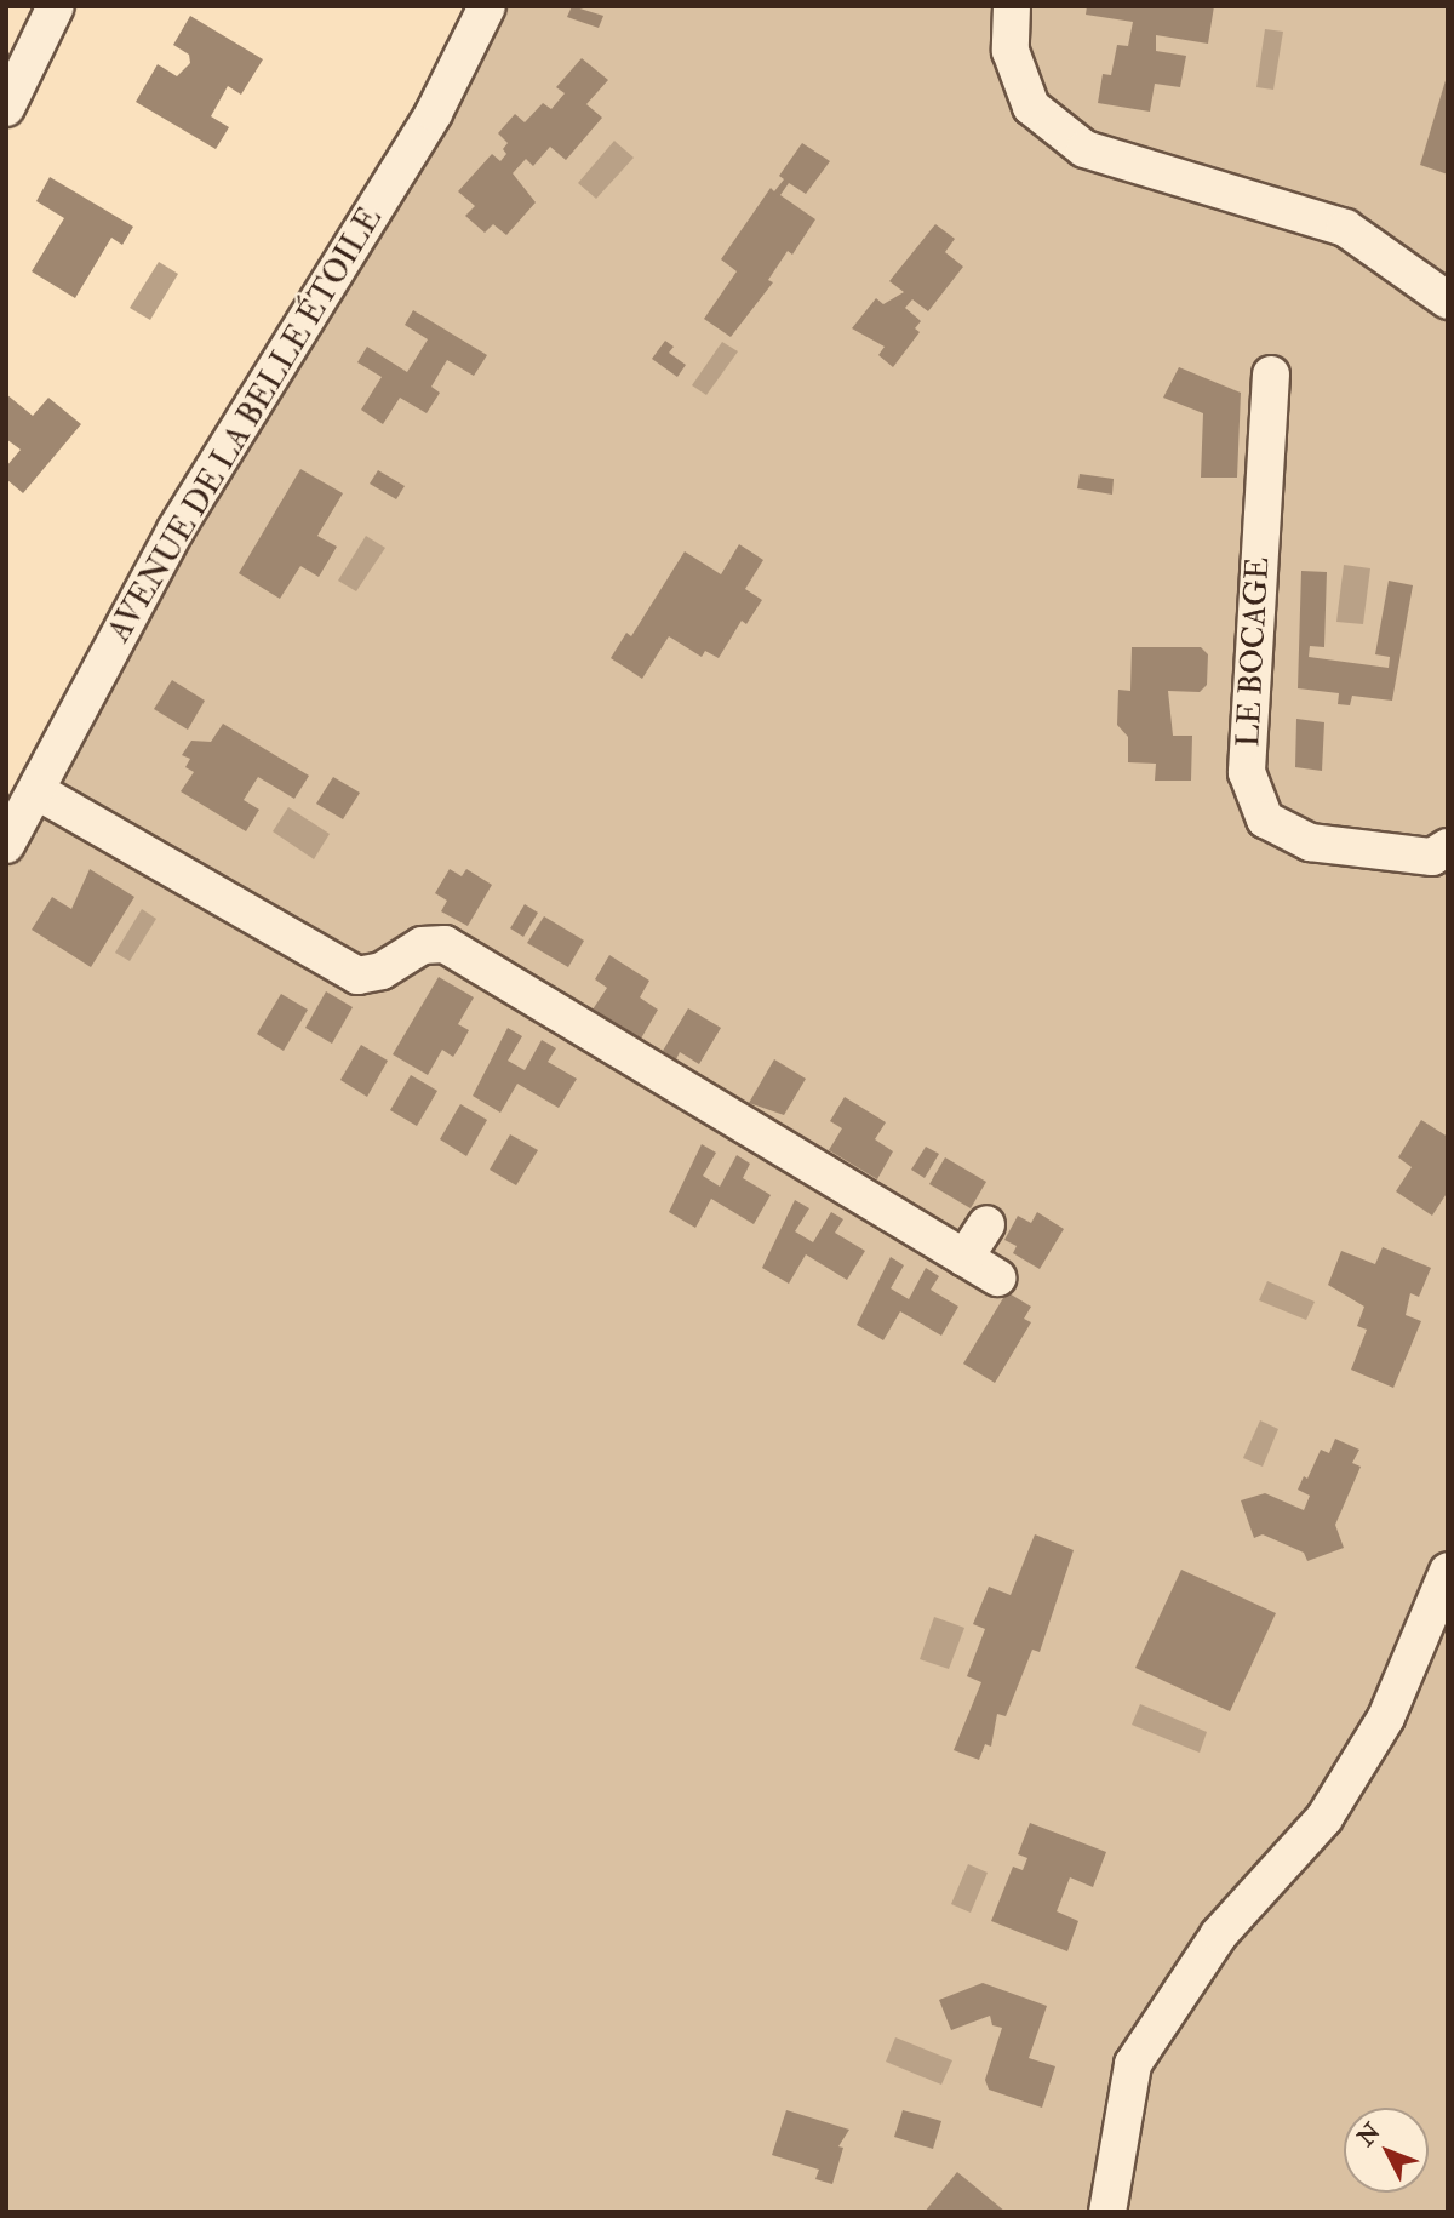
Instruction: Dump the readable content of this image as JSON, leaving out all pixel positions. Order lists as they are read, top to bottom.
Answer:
{
  "streets": {
    "street": ["AVENUE DE LA BELLE ÉTOILE", "LE BOCAGE"]
  },
  "north": "top left"
}
